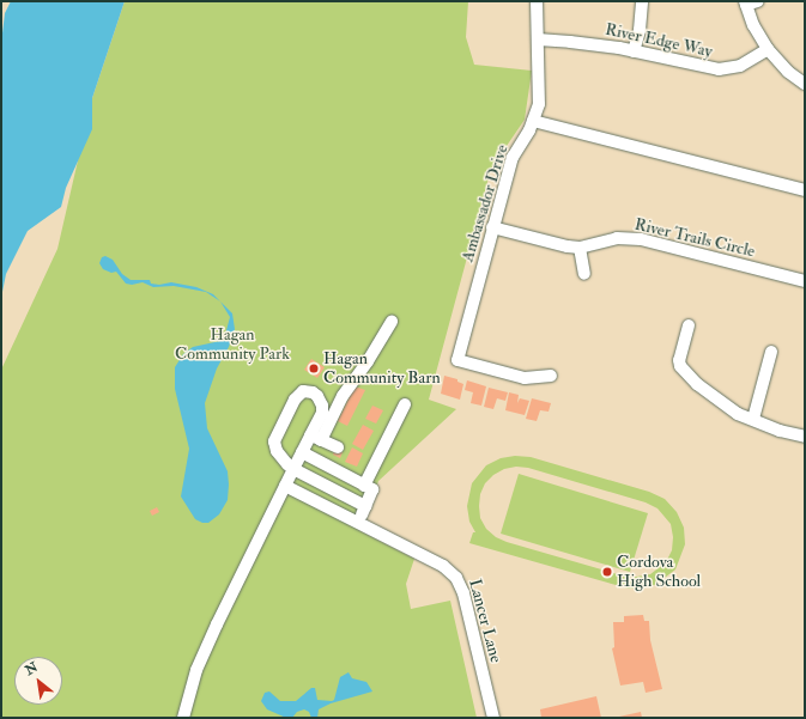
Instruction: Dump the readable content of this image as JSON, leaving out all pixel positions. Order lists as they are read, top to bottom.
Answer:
{
  "streets": {
    "street": [
      "River Edge Way",
      "Ambassador Drive",
      "River Trails Circle",
      "Lancer Lane"
    ]
  },
  "crossings": [
    ["River Edge Way", "Ambassador Drive"],
    ["Ambassador Drive", "River Trails Circle"]
  ],
  "parks": ["Hagan Community Park"],
  "places": ["Hagan Community Barn", "Cordova High School"],
  "north": "top left"
}
